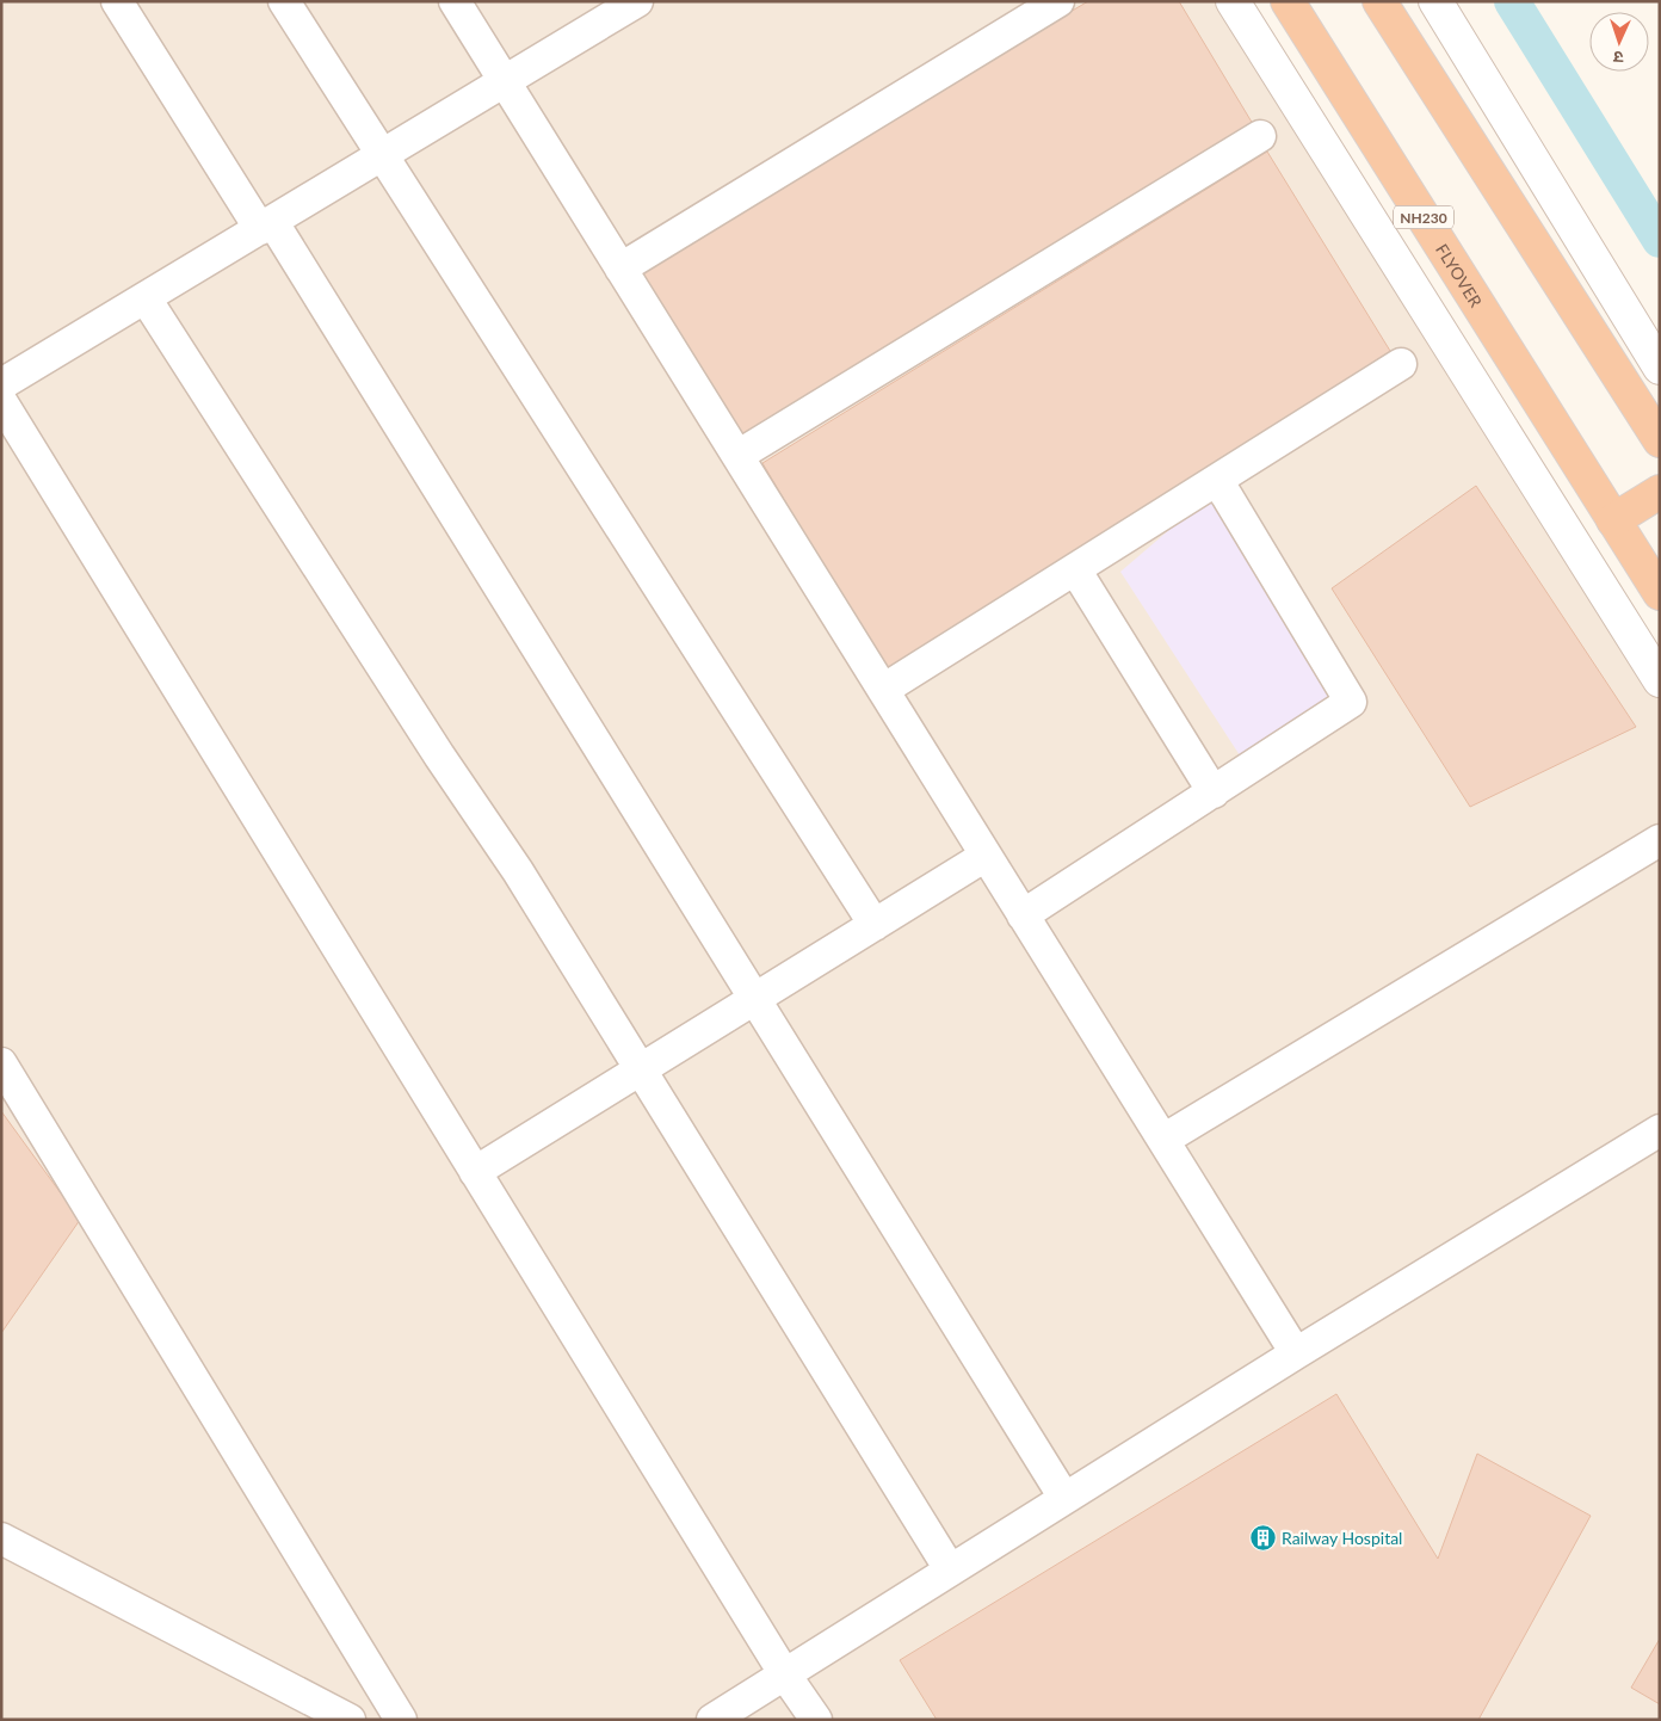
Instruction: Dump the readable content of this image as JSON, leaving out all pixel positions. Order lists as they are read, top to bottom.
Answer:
{
  "streets": {
    "highway": ["NH230", "FLYOVER"]
  },
  "crossings": [
    ["NH230", "FLYOVER"]
  ],
  "places": {
    "building": ["Railway Hospital"]
  },
  "north": "bottom"
}
